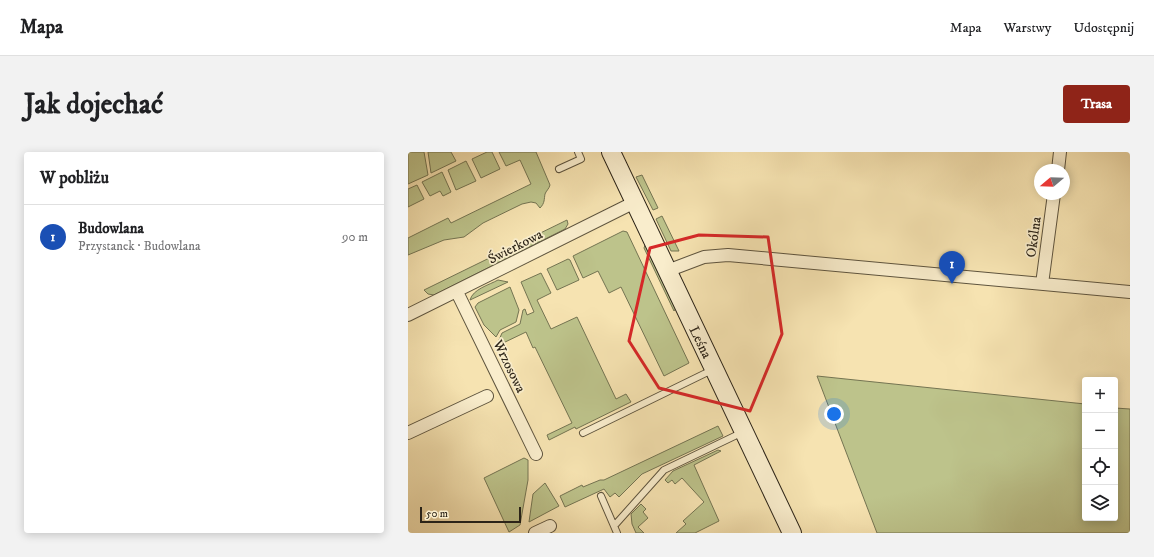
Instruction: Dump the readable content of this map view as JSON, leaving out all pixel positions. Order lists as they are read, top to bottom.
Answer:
{
  "streets": {
    "street": [
      "Okólna",
      "Świerkowa",
      "Leśna",
      "Wrzosowa"
    ]
  },
  "crossings": [
    ["Świerkowa", "Leśna"],
    ["Świerkowa", "Wrzosowa"]
  ],
  "scale_bar": "50 m",
  "north": "left",
  "page": {
    "header": "Mapa",
    "nav": ["Mapa", "Warstwy", "Udostępnij"],
    "buttons": "Trasa",
    "title": "Jak dojechać",
    "heading": "W pobliżu",
    "list": [
      {
        "mark": "1",
        "name": "Budowlana",
        "note": "Przystanek · Budowlana",
        "value": "90 m"
      }
    ],
    "pins": "1",
    "map_buttons": ["+", "−"],
    "scale": "50 m"
  }
}
